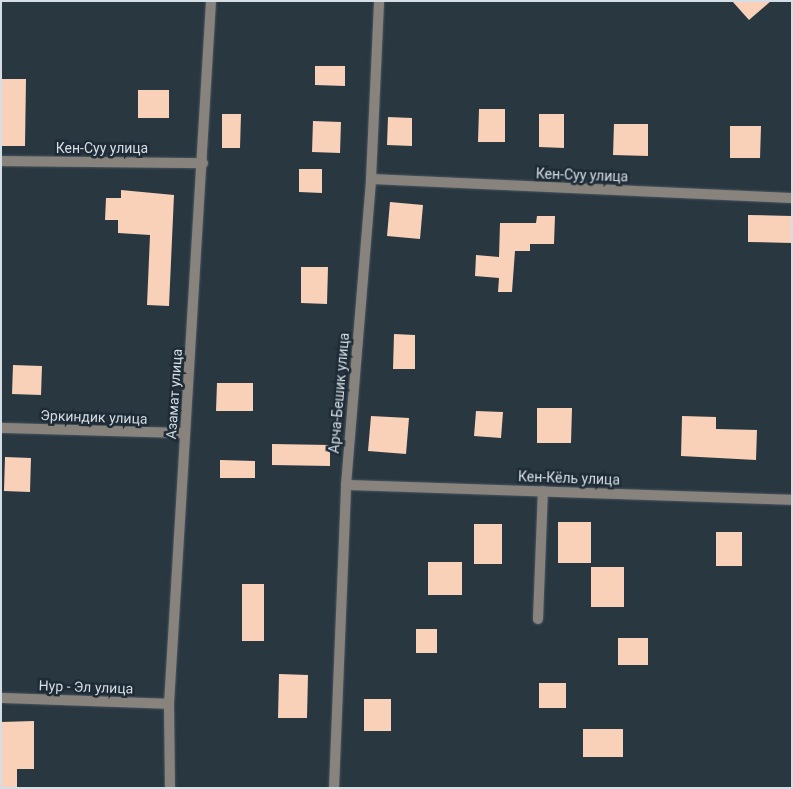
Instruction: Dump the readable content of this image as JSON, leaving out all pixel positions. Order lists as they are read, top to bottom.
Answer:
{
  "streets": {
    "street": [
      "Кен-Суу улица",
      "Арча-Бешик улица",
      "Азамат улица",
      "Эркиндик улица",
      "Кен-Кёль улица",
      "Нур - Эл улица"
    ]
  },
  "crossings": [
    ["Кен-Суу улица", "Арча-Бешик улица"],
    ["Кен-Суу улица", "Азамат улица"],
    ["Арча-Бешик улица", "Кен-Кёль улица"],
    ["Азамат улица", "Эркиндик улица"],
    ["Азамат улица", "Нур - Эл улица"]
  ]
}
